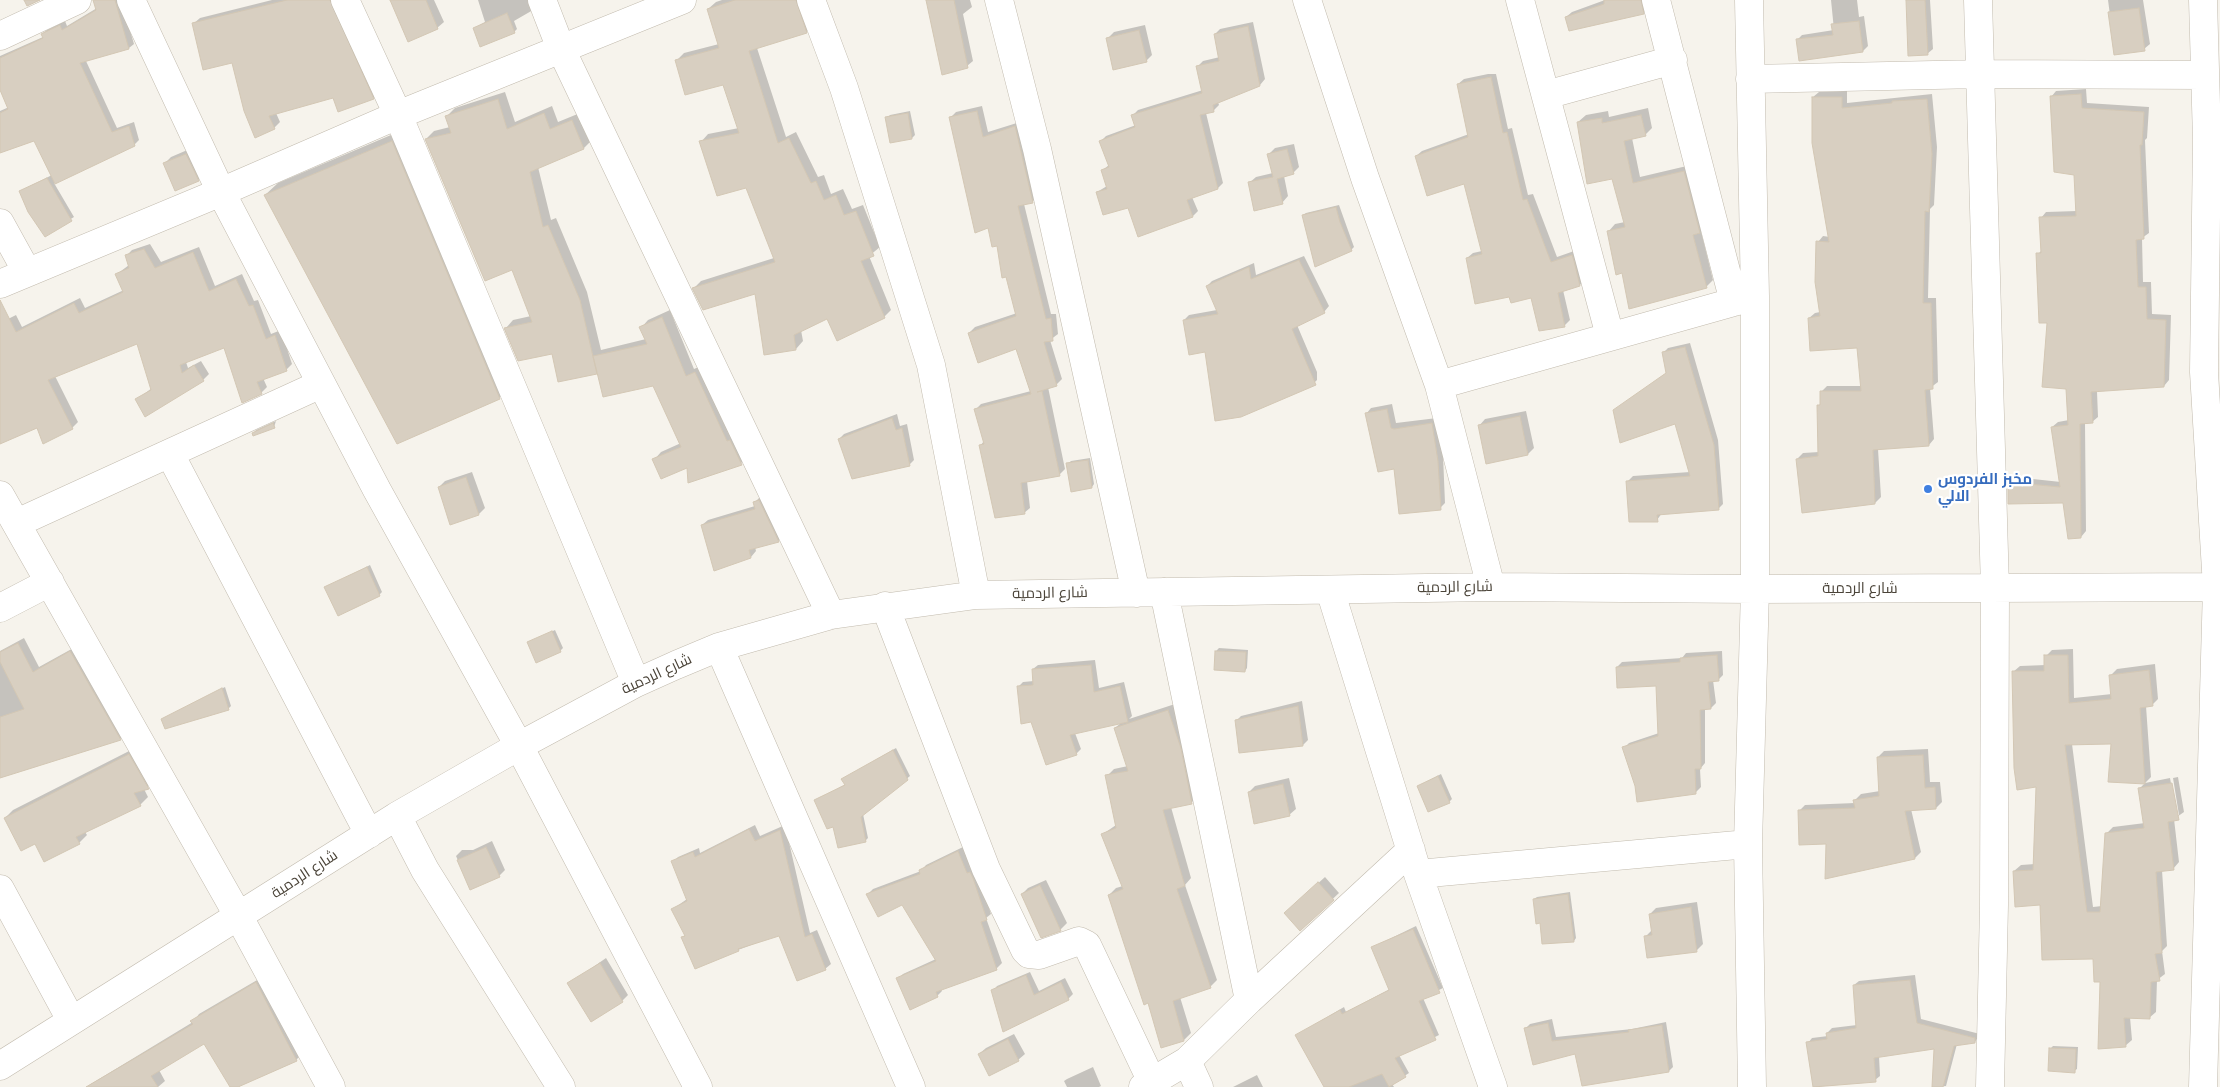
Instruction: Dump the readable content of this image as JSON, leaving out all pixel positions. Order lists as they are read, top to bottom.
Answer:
{
  "streets": {
    "street": ["شارع الردمية"]
  },
  "places": ["مخبز الفردوس الالي"]
}
